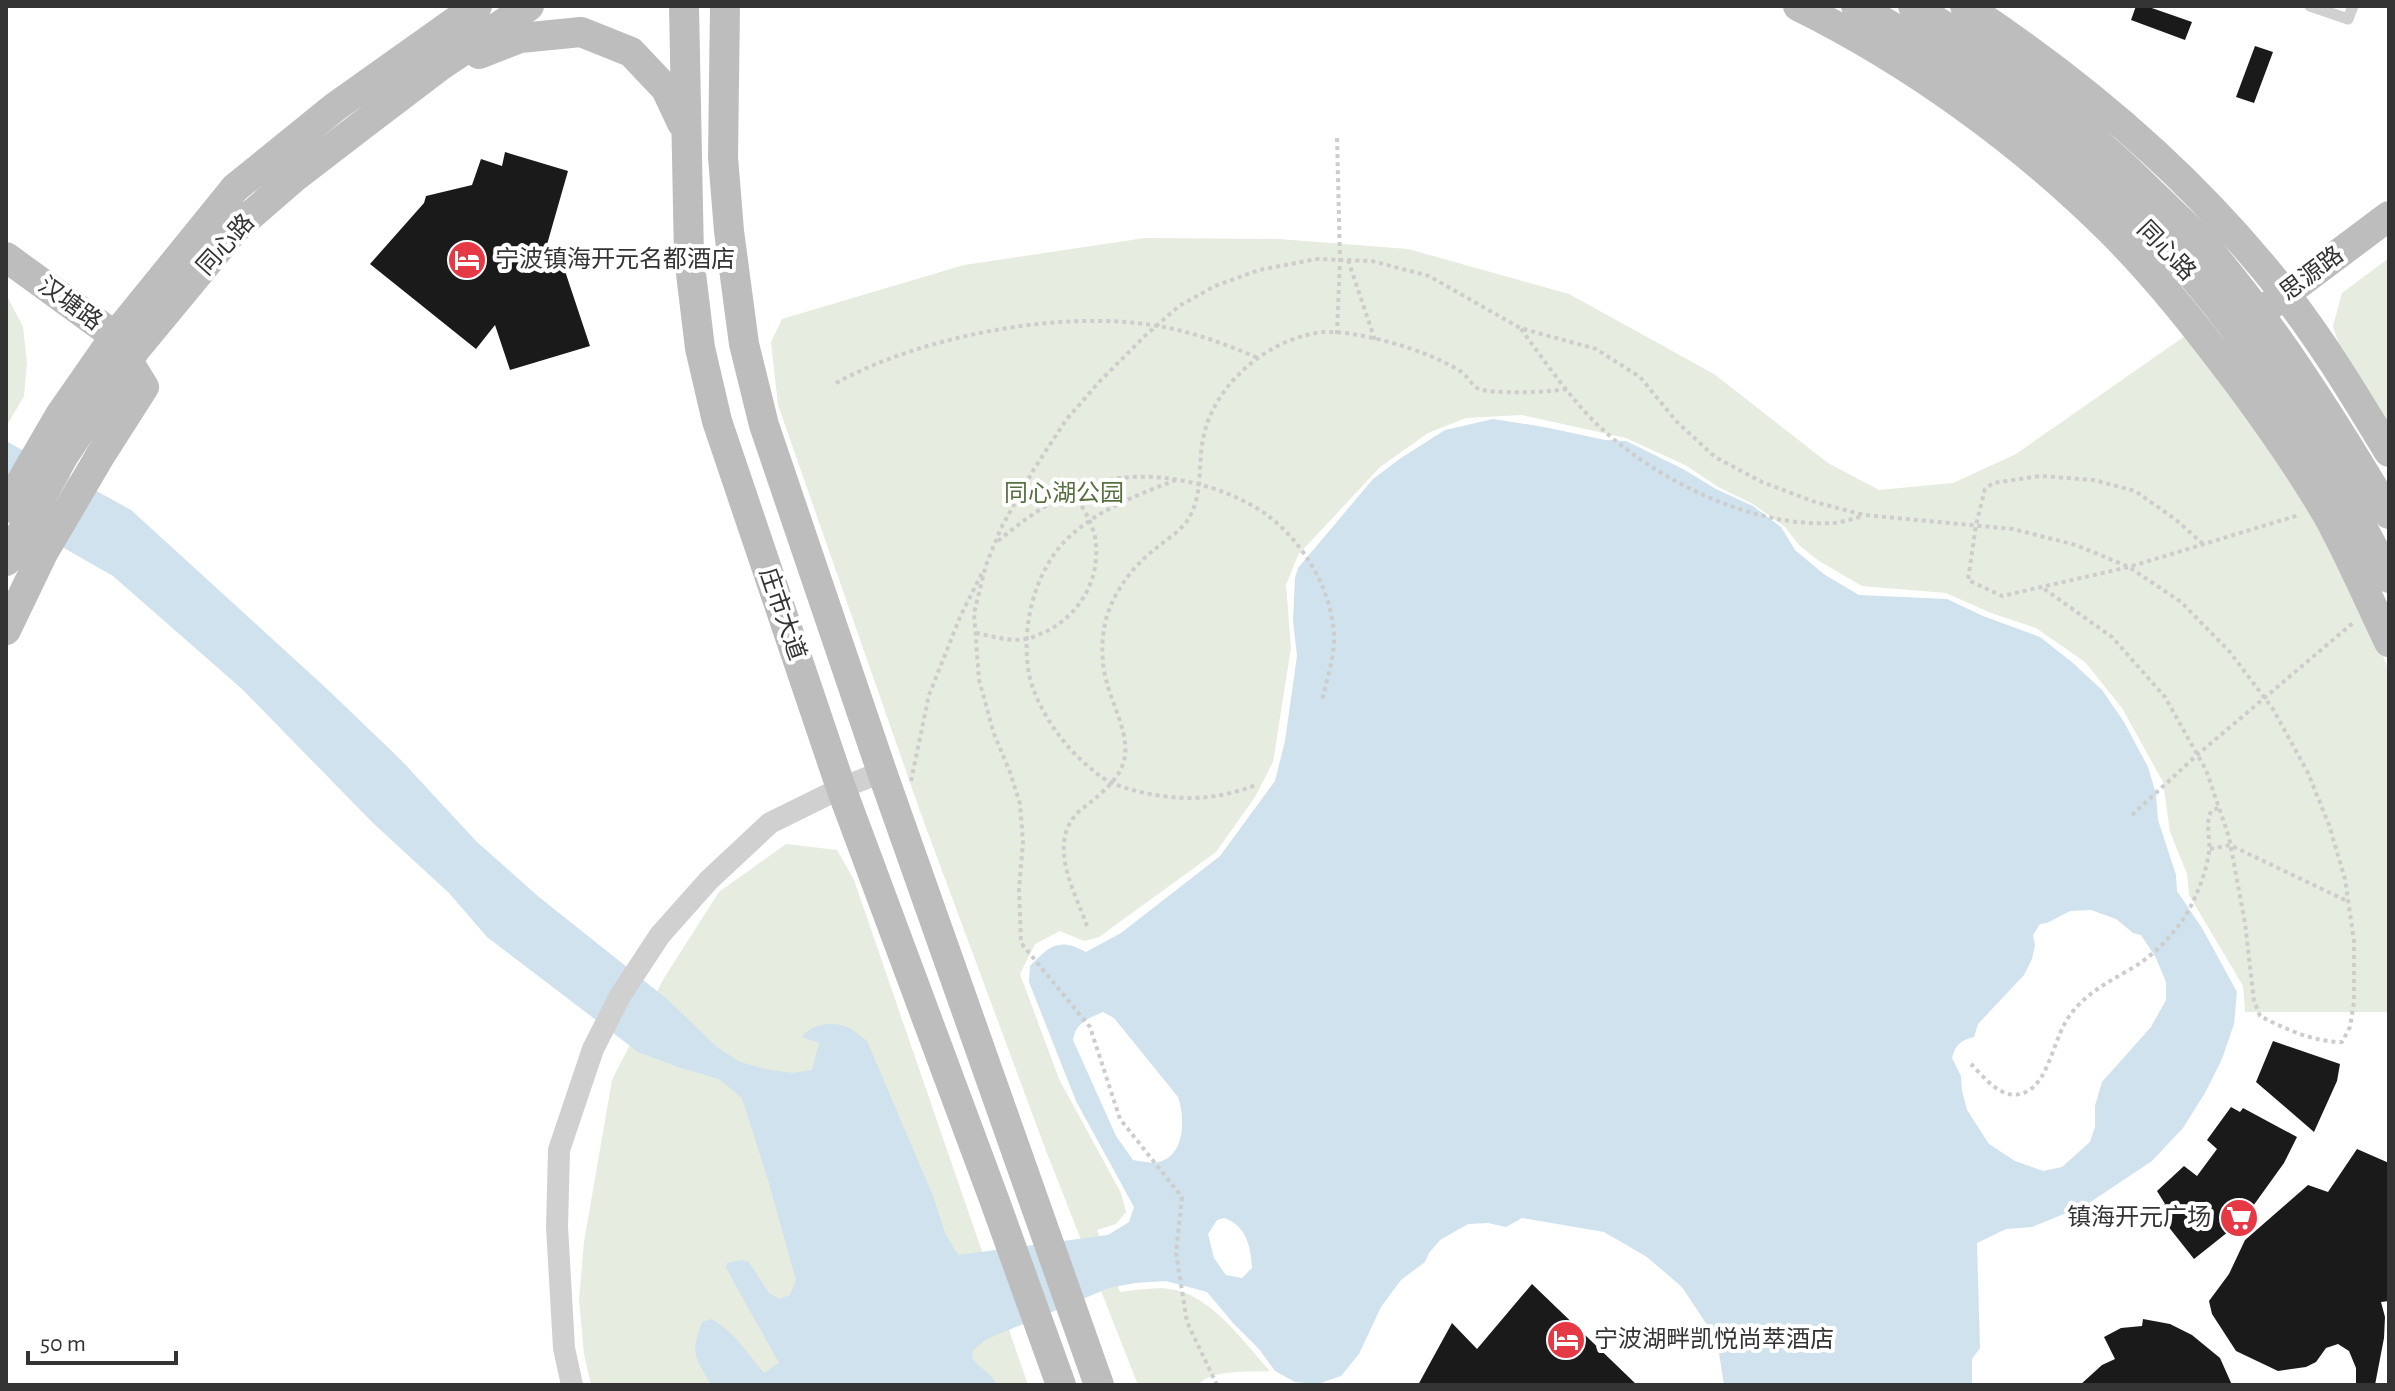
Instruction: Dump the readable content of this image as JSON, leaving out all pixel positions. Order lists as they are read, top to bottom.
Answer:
{
  "streets": {
    "street": [
      "同心路",
      "思源路",
      "汉塘路",
      "庄市大道"
    ]
  },
  "crossings": [
    ["同心路", "思源路"],
    ["同心路", "汉塘路"]
  ],
  "parks": ["同心湖公园"],
  "places": {
    "hotel": ["宁波镇海开元名都酒店", "宁波湖畔凯悦尚萃酒店"],
    "supermarket": ["镇海开元广场"]
  },
  "scale_bar": "50 m"
}
